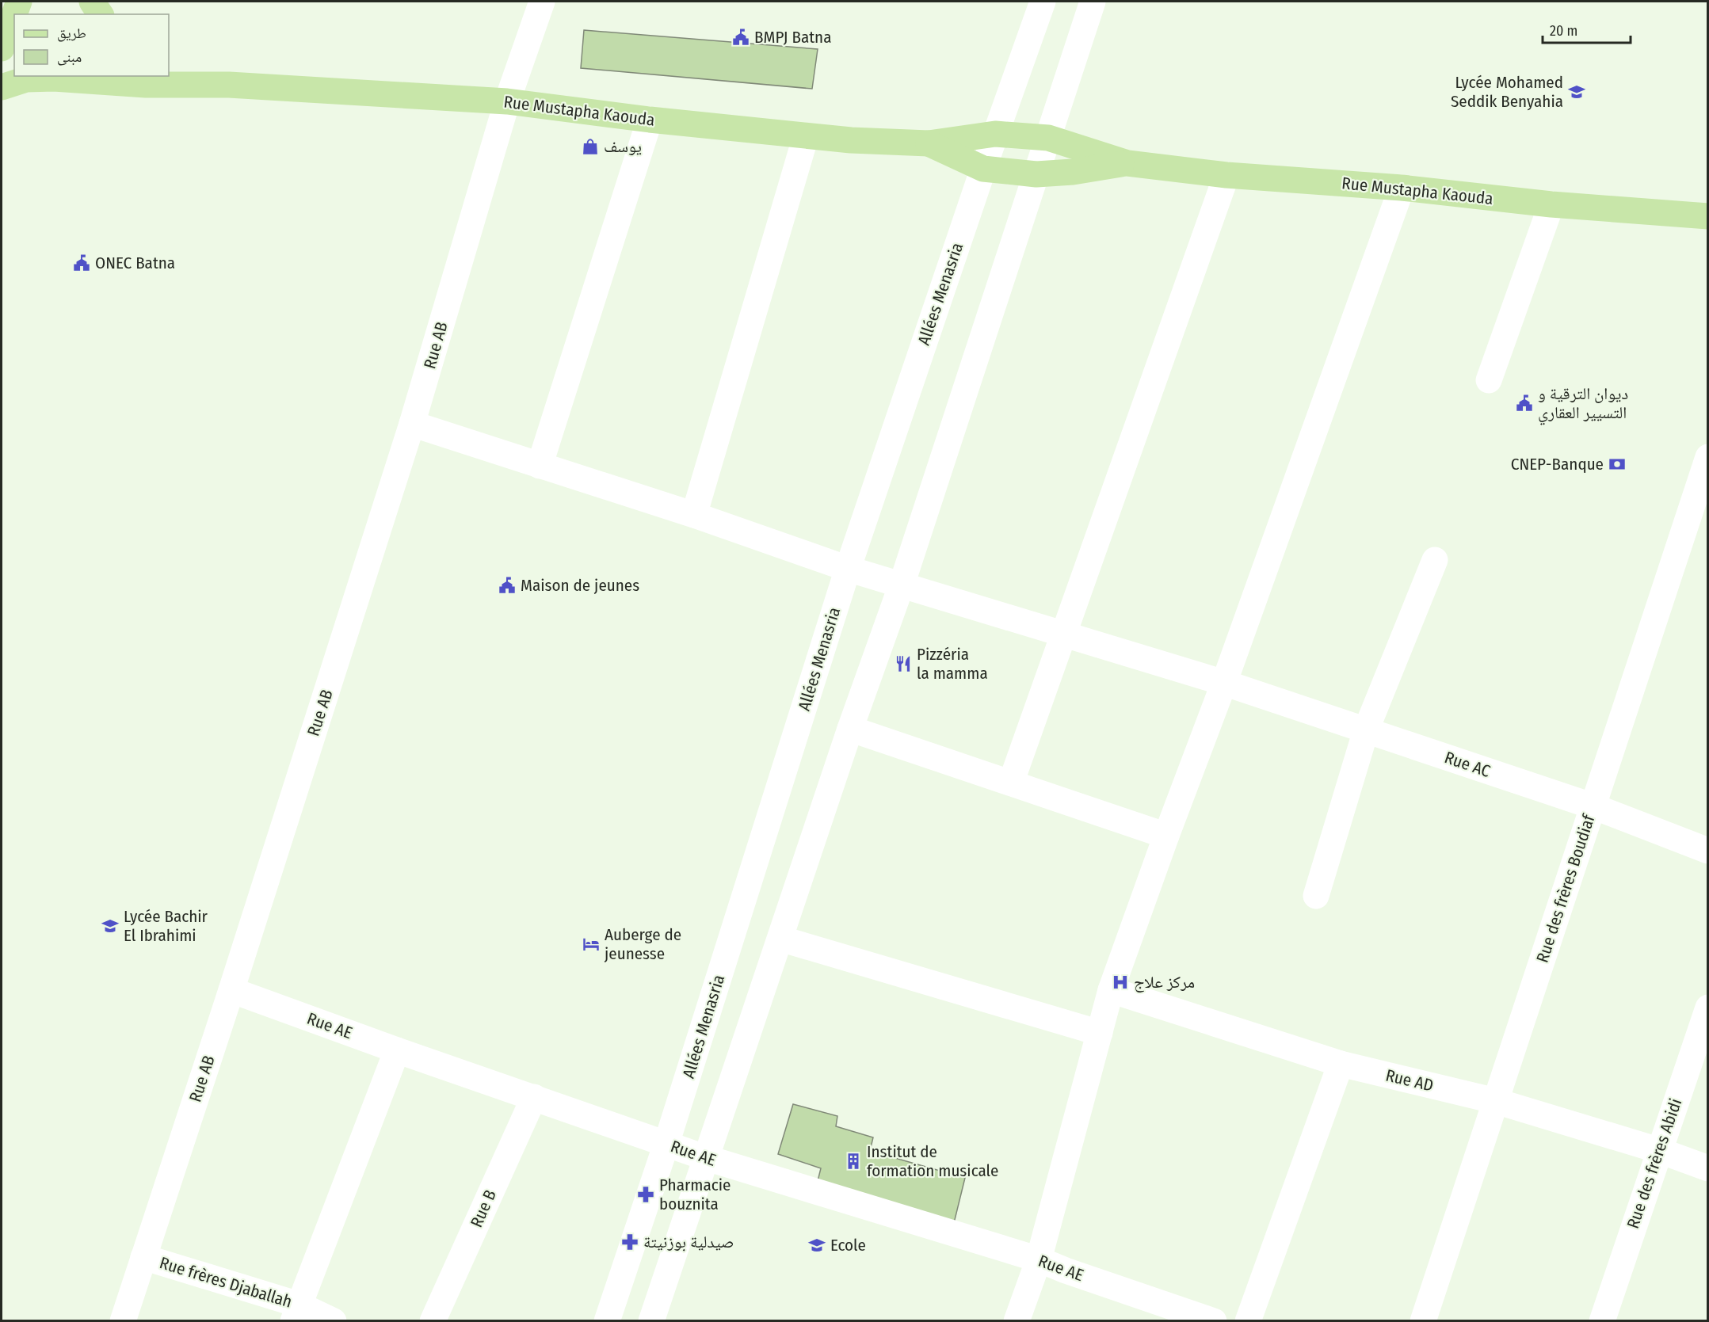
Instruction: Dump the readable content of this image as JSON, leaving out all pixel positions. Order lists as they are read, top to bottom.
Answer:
{
  "streets": {
    "main road": ["Rue Mustapha Kaouda"],
    "street": [
      "Allées Menasria",
      "Rue AB",
      "Rue AC",
      "Rue des frères Boudiaf",
      "Rue AE",
      "Rue AD",
      "Rue des frères Abidi",
      "Rue B",
      "Rue frères Djaballah"
    ]
  },
  "crossings": [
    ["Rue Mustapha Kaouda", "Allées Menasria"],
    ["Rue Mustapha Kaouda", "Rue AB"],
    ["Allées Menasria", "Rue AC"],
    ["Allées Menasria", "Rue AE"],
    ["Rue AB", "Rue AC"],
    ["Rue AB", "Rue AE"],
    ["Rue AB", "Rue frères Djaballah"],
    ["Rue AC", "Rue des frères Boudiaf"],
    ["Rue des frères Boudiaf", "Rue AD"],
    ["Rue AE", "Rue B"],
    ["Rue AD", "Rue des frères Abidi"]
  ],
  "places": {
    "public building": [
      "BMPJ Batna",
      "ONEC Batna",
      "ديوان الترقية و التسيير العقاري",
      "Maison de jeunes"
    ],
    "school or university": ["Lycée Mohamed Seddik Benyahia", "Lycée Bachir El Ibrahimi", "Ecole"],
    "shop": ["يوسف"],
    "bank": ["CNEP-Banque"],
    "restaurant": ["Pizzéria la mamma"],
    "hotel": ["Auberge de jeunesse"],
    "hospital": ["مركز علاج"],
    "building": ["Institut de formation musicale"],
    "pharmacy": ["Pharmacie bouznita", "صيدلية بوزنيتة"]
  },
  "legend": ["طريق", "مبنى"],
  "scale_bar": "20 m"
}
